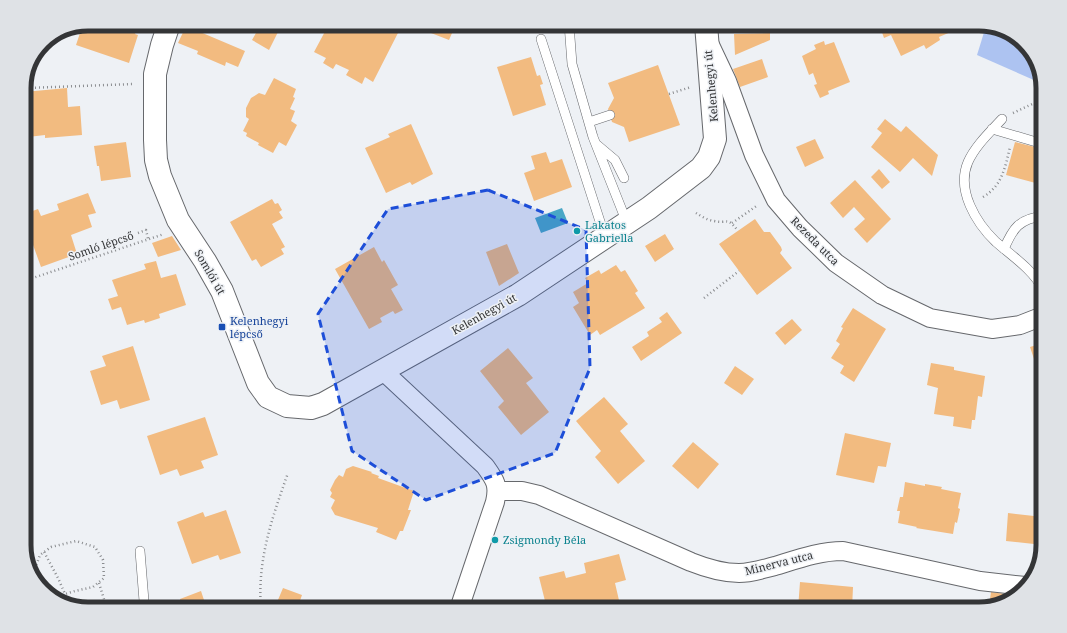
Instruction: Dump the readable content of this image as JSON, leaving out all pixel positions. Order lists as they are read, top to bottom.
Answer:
{
  "streets": {
    "street": [
      "Kelenhegyi út",
      "Rezeda utca",
      "Somlói út",
      "Minerva utca"
    ],
    "path": ["Somló lépcső"]
  },
  "crossings": [
    ["Kelenhegyi út", "Rezeda utca"],
    ["Kelenhegyi út", "Somlói út"],
    ["Somló lépcső", "Somlói út"]
  ],
  "places": {
    "other": ["Lakatos Gabriella", "Zsigmondy Béla"],
    "transit": ["Kelenhegyi lépcső"]
  }
}
